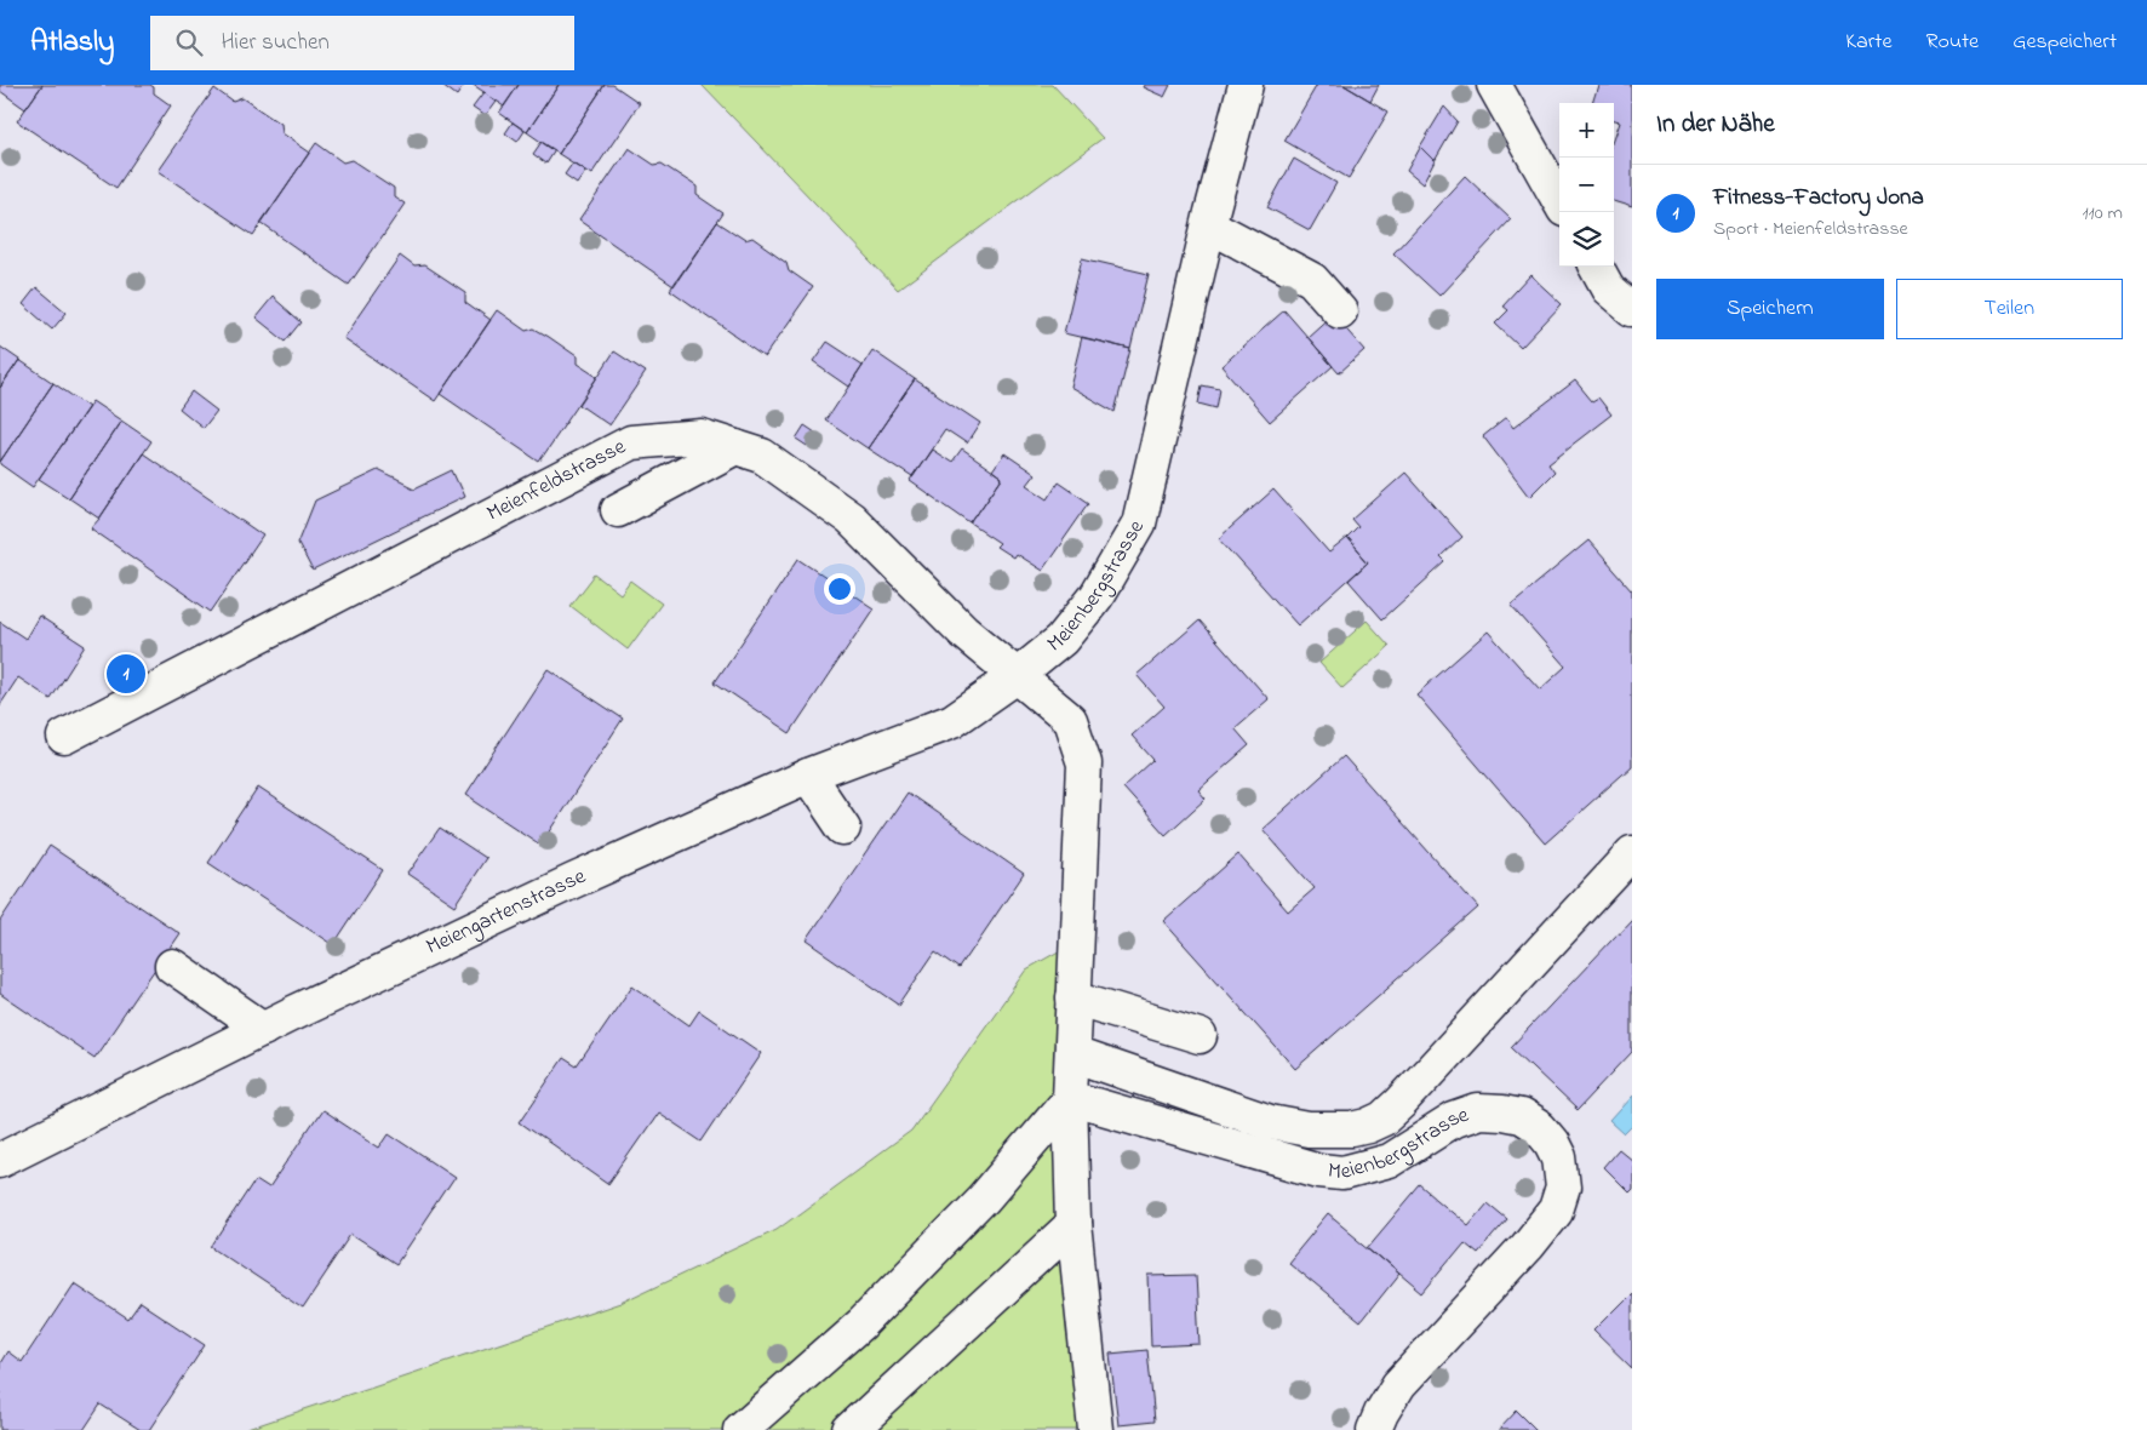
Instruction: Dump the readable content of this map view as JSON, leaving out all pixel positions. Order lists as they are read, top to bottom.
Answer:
{
  "streets": {
    "street": ["Meienfeldstrasse", "Meienbergstrasse", "Meiengartenstrasse"]
  },
  "crossings": [
    ["Meienfeldstrasse", "Meienbergstrasse"],
    ["Meienfeldstrasse", "Meiengartenstrasse"],
    ["Meienbergstrasse", "Meiengartenstrasse"]
  ],
  "page": {
    "header": "Atlasly",
    "search": "Hier suchen",
    "nav": ["Karte", "Route", "Gespeichert"],
    "heading": "In der Nähe",
    "map_buttons": ["+", "−"],
    "list": [
      {
        "mark": "1",
        "name": "Fitness-Factory Jona",
        "note": "Sport · Meienfeldstrasse",
        "value": "110 m"
      }
    ],
    "buttons": ["Speichern", "Teilen"],
    "pins": "1"
  }
}
